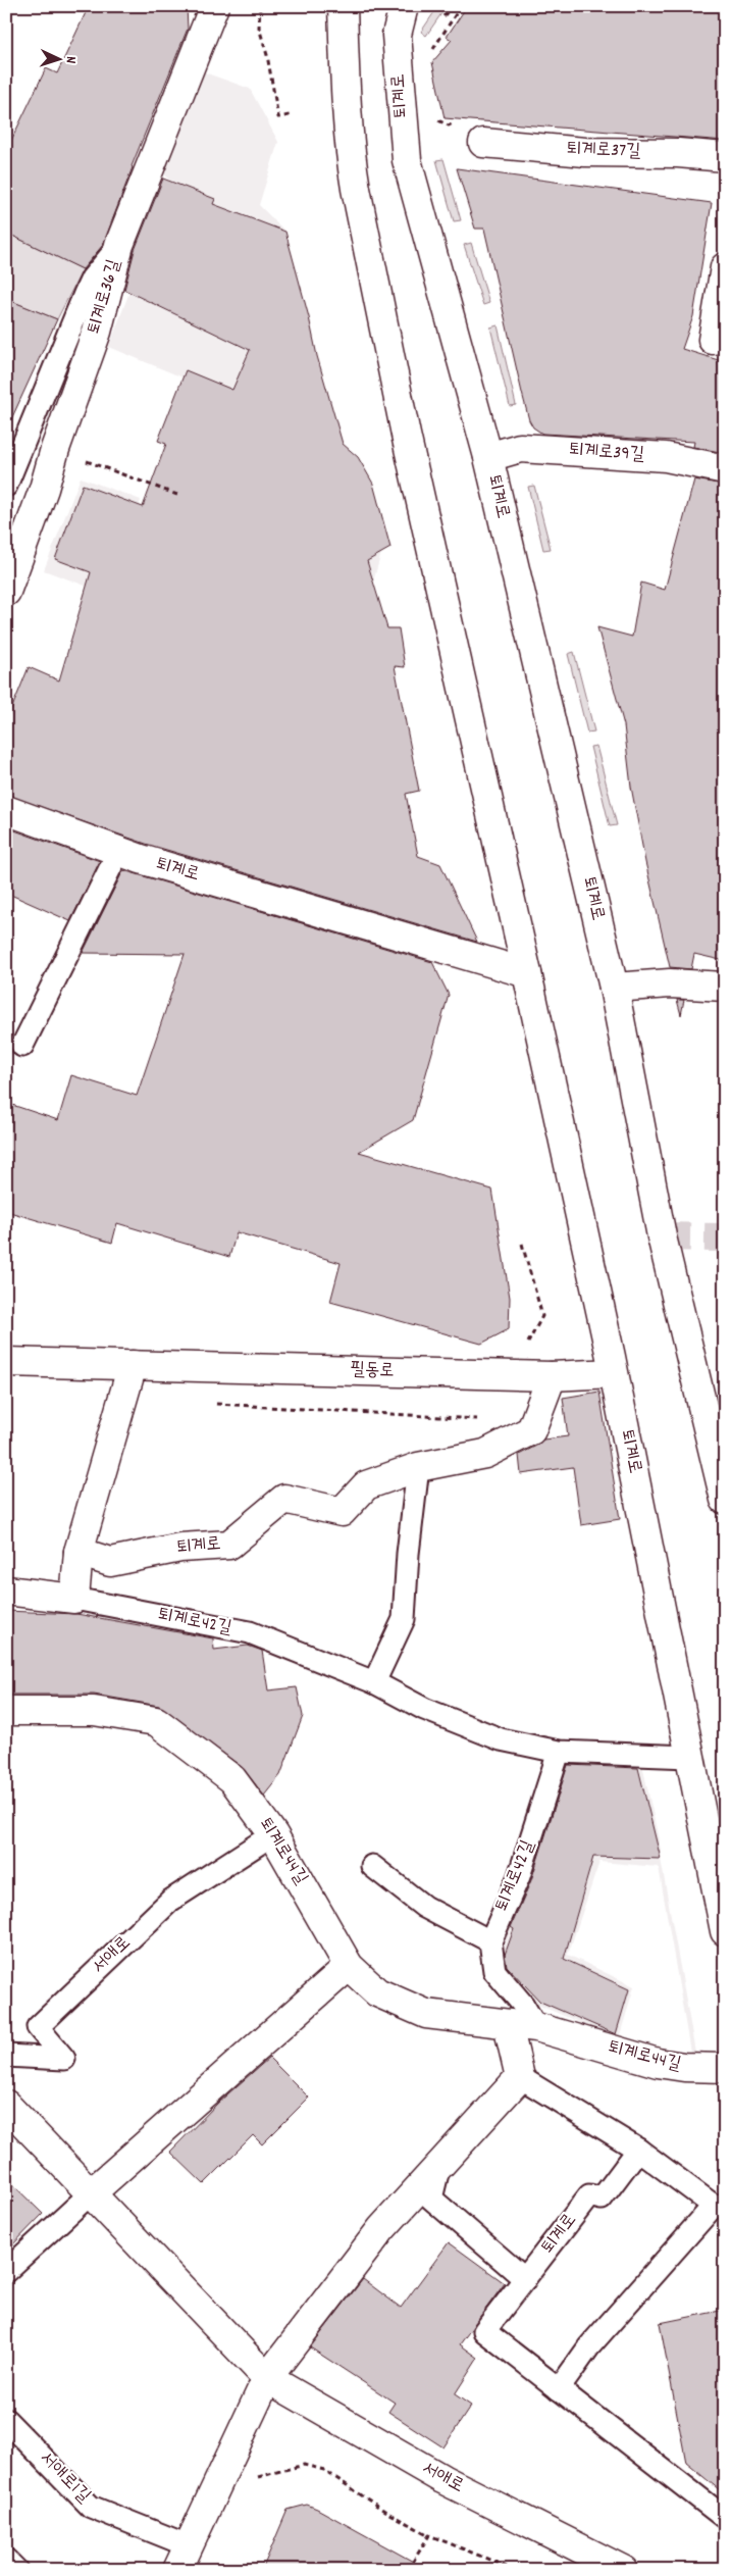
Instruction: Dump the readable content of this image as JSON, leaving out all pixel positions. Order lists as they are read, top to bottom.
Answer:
{
  "streets": {
    "street": [
      "퇴계로",
      "퇴계로37길",
      "퇴계로36길",
      "퇴계로39길",
      "필동로",
      "퇴계로42길",
      "퇴계로44길",
      "서애로",
      "서애로1길"
    ]
  },
  "crossings": [
    ["퇴계로", "퇴계로39길"],
    ["퇴계로", "필동로"],
    ["퇴계로", "퇴계로42길"],
    ["퇴계로44길", "서애로"],
    ["서애로", "서애로1길"]
  ],
  "north": "right"
}
